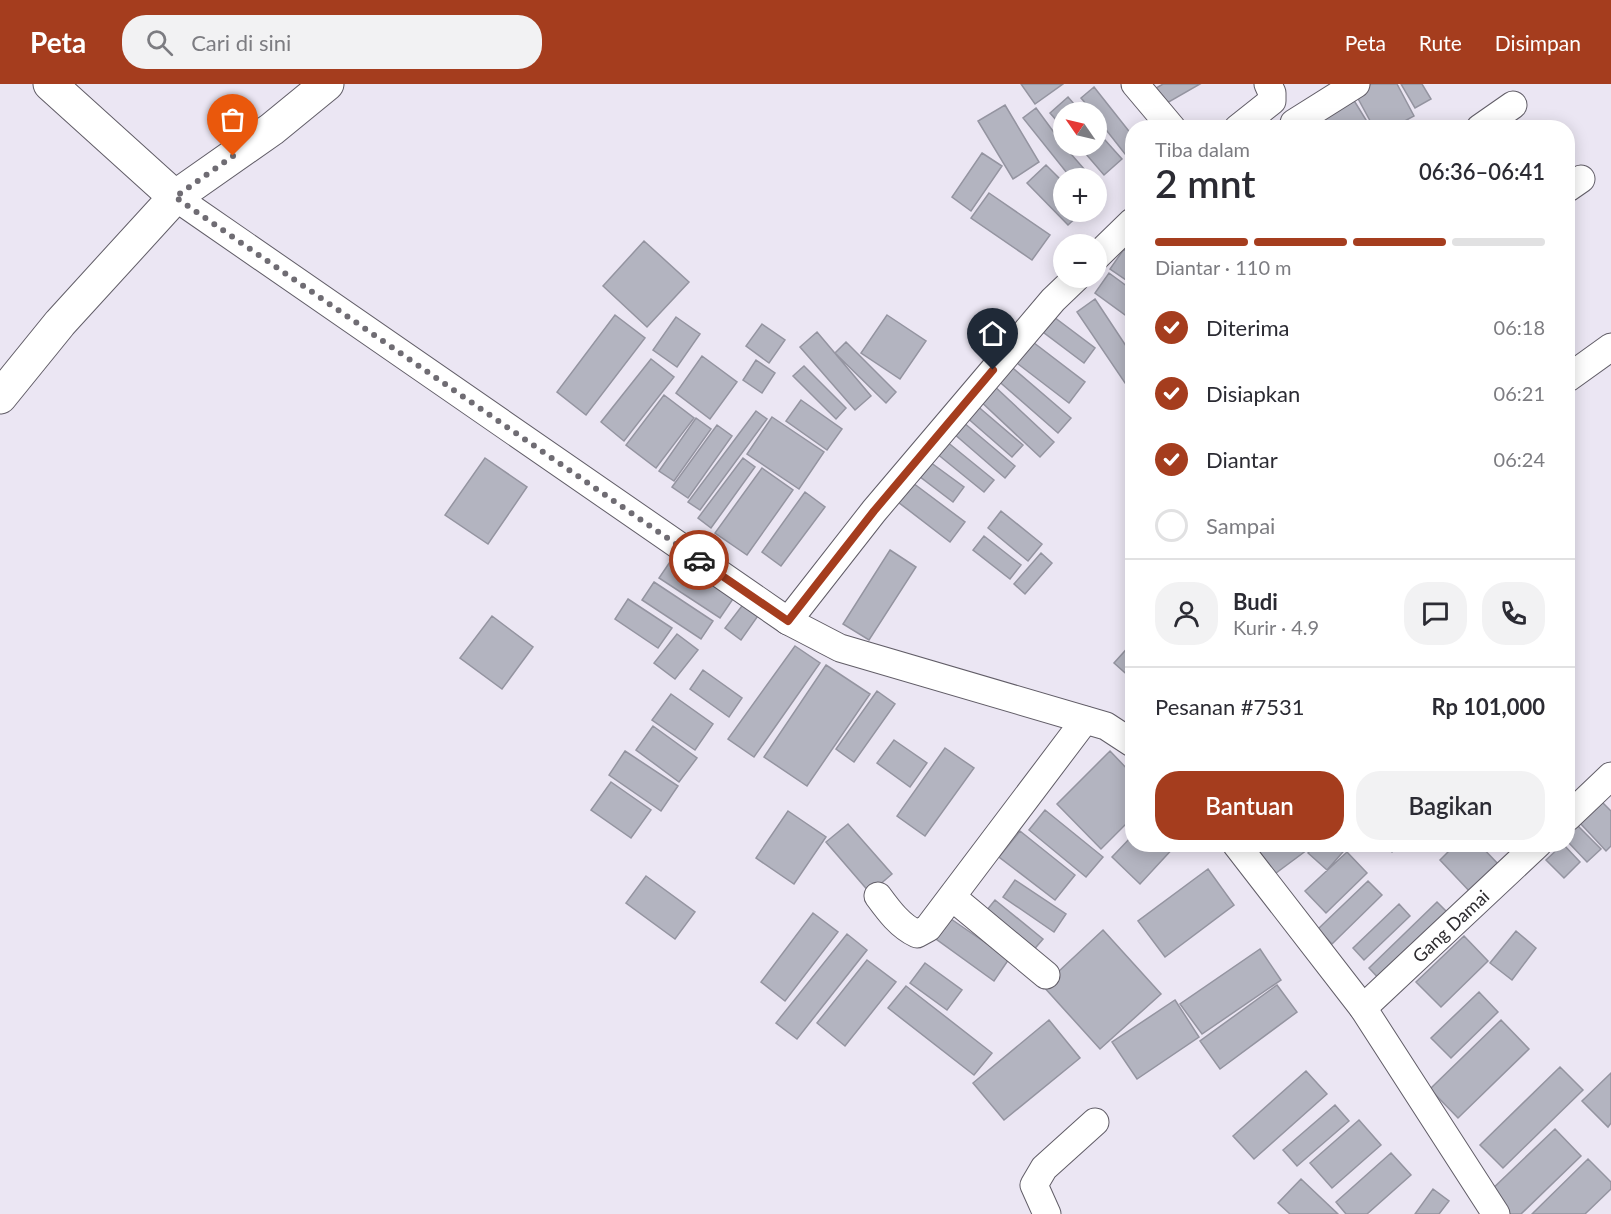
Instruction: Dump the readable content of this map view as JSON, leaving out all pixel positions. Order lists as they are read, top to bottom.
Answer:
{
  "streets": {
    "street": ["Gang Damai"]
  },
  "north": "top left",
  "page": {
    "header": "Peta",
    "search": "Cari di sini",
    "nav": ["Peta", "Rute", "Disimpan"],
    "map_buttons": ["+", "−"],
    "heading": ["2 mnt", "Tiba dalam", "06:36–06:41"],
    "panel": [
      "Budi",
      "Kurir · 4.9",
      "Pesanan #7531",
      "Rp 101,000"
    ],
    "bar": "Diantar · 110 m",
    "list": [
      ["Diterima", "06:18"],
      ["Disiapkan", "06:21"],
      ["Diantar", "06:24"],
      "Sampai"
    ],
    "buttons": ["Bantuan", "Bagikan"]
  }
}
